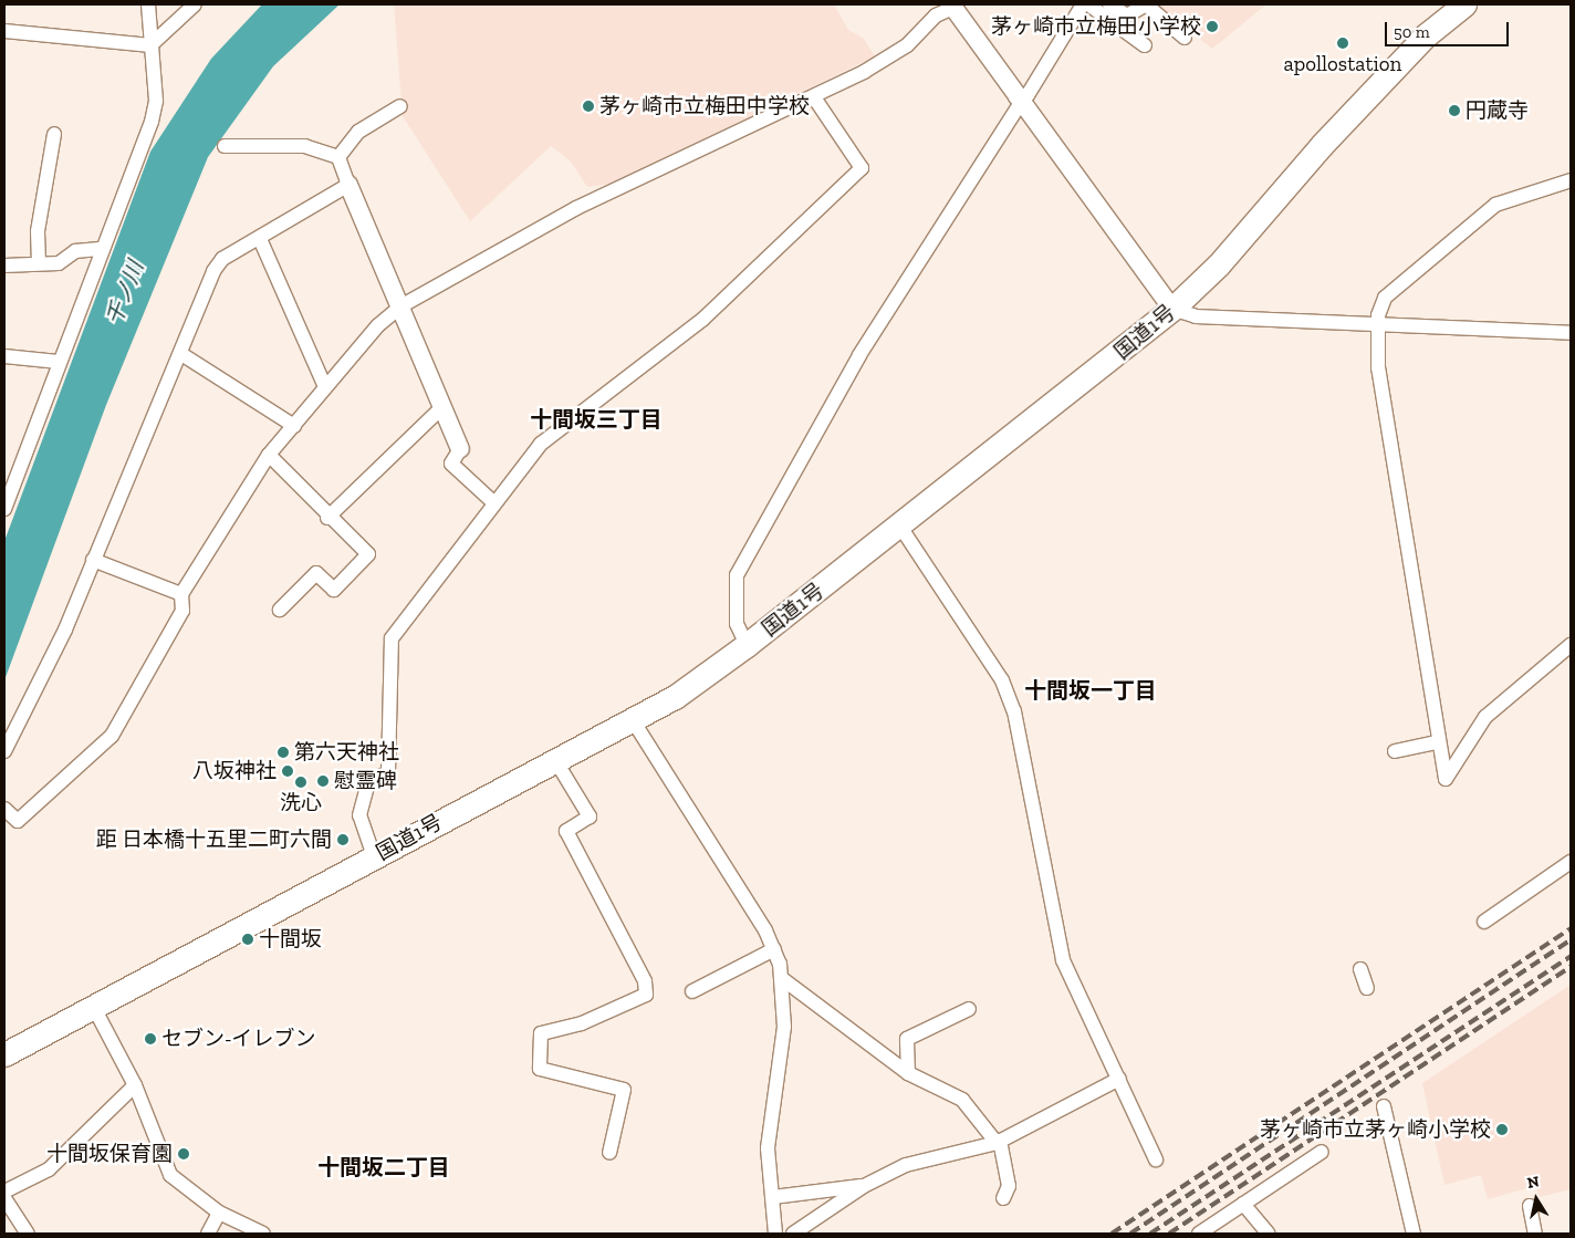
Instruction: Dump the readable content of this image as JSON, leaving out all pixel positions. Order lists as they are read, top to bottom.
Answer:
{
  "streets": {
    "highway": ["国道1号"]
  },
  "districts": ["十間坂三丁目", "十間坂一丁目", "十間坂二丁目"],
  "water": ["千ノ川"],
  "places": [
    "茅ヶ崎市立梅田小学校",
    "apollostation",
    "茅ヶ崎市立梅田中学校",
    "円蔵寺",
    "第六天神社",
    "八坂神社",
    "慰霊碑",
    "洗心",
    "距 日本橋十五里二町六間",
    "十間坂",
    "セブン-イレブン",
    "茅ヶ崎市立茅ヶ崎小学校",
    "十間坂保育園"
  ],
  "scale_bar": "50 m",
  "north": "top"
}
